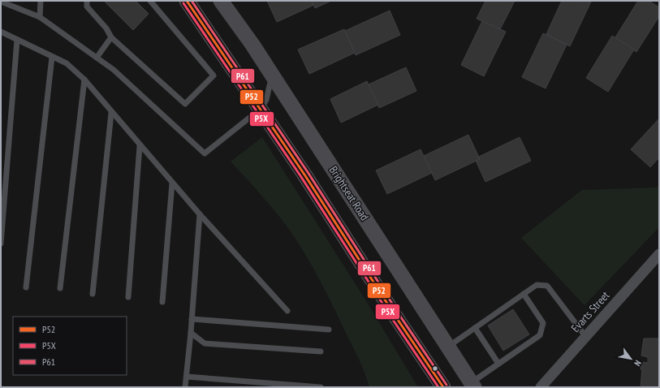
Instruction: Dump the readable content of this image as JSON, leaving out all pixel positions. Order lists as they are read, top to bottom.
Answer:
{
  "streets": {
    "street": ["Brightseat Road", "Evarts Street"]
  },
  "lines": ["transit line P52", "transit line P61", "transit line P5X"],
  "legend": ["P52", "P5X", "P61"],
  "north": "bottom right"
}
